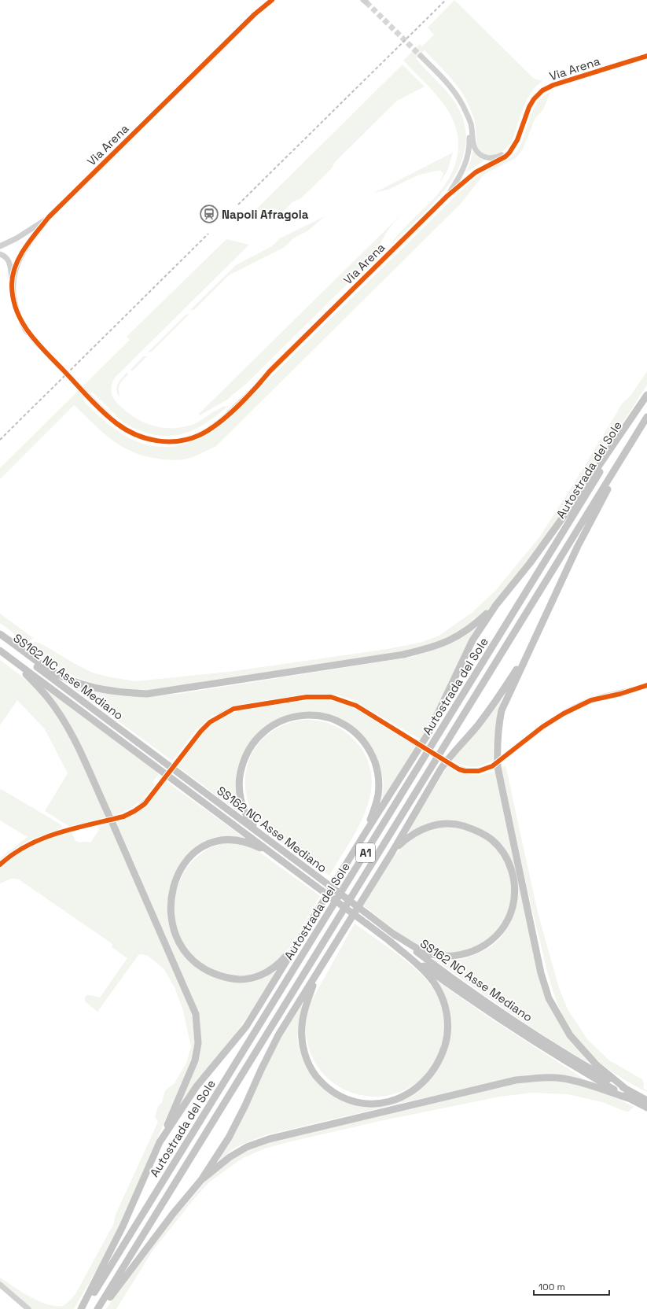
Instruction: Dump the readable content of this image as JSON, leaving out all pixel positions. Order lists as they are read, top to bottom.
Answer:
{
  "streets": {
    "highway": ["Autostrada del Sole", "SS162 NC Asse Mediano", "A1"],
    "street": ["Via Arena"]
  },
  "places": {
    "station": ["Napoli Afragola"]
  },
  "scale_bar": "100 m"
}
